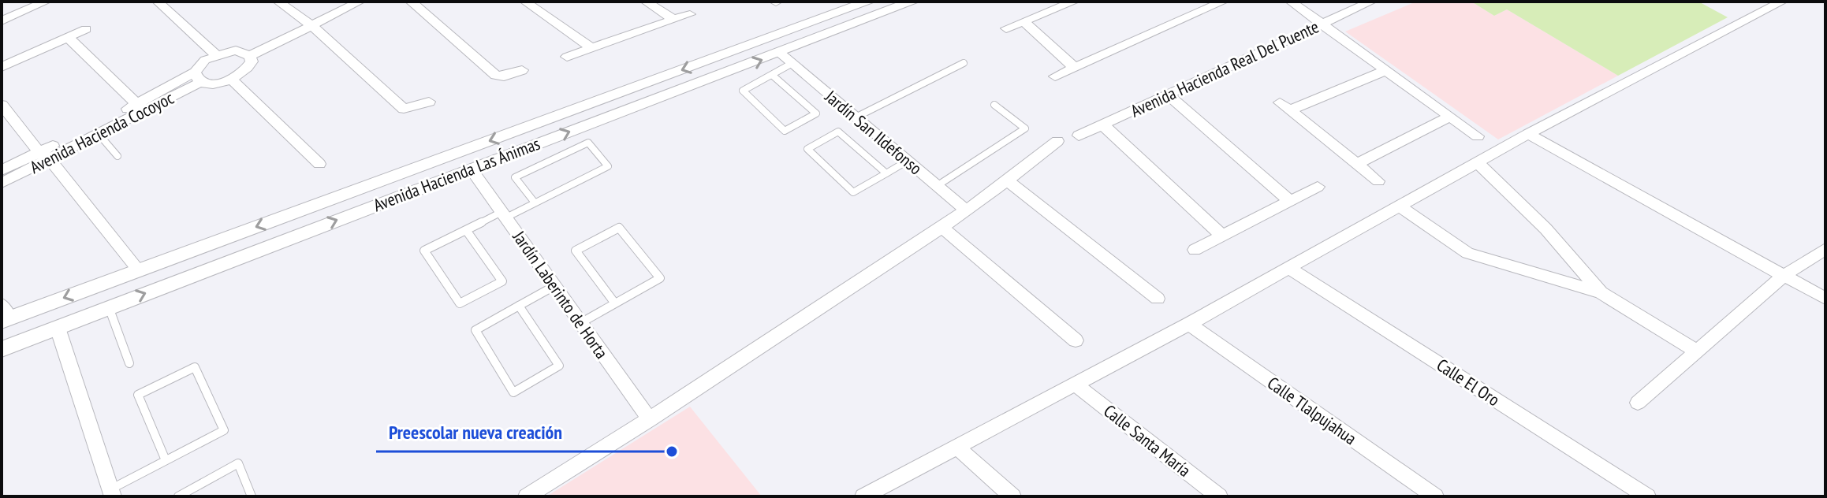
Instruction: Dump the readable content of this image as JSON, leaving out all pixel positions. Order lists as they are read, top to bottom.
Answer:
{
  "streets": {
    "street": [
      "Avenida Hacienda Real Del Puente",
      "Avenida Hacienda Cocoyoc",
      "Jardín San Ildefonso",
      "Avenida Hacienda Las Ánimas",
      "Jardín Laberinto de Horta",
      "Calle El Oro",
      "Calle Tlalpujahua",
      "Calle Santa María"
    ]
  },
  "crossings": [
    ["Jardín San Ildefonso", "Avenida Hacienda Las Ánimas"],
    ["Avenida Hacienda Las Ánimas", "Jardín Laberinto de Horta"]
  ],
  "places": ["Preescolar nueva creación"]
}
